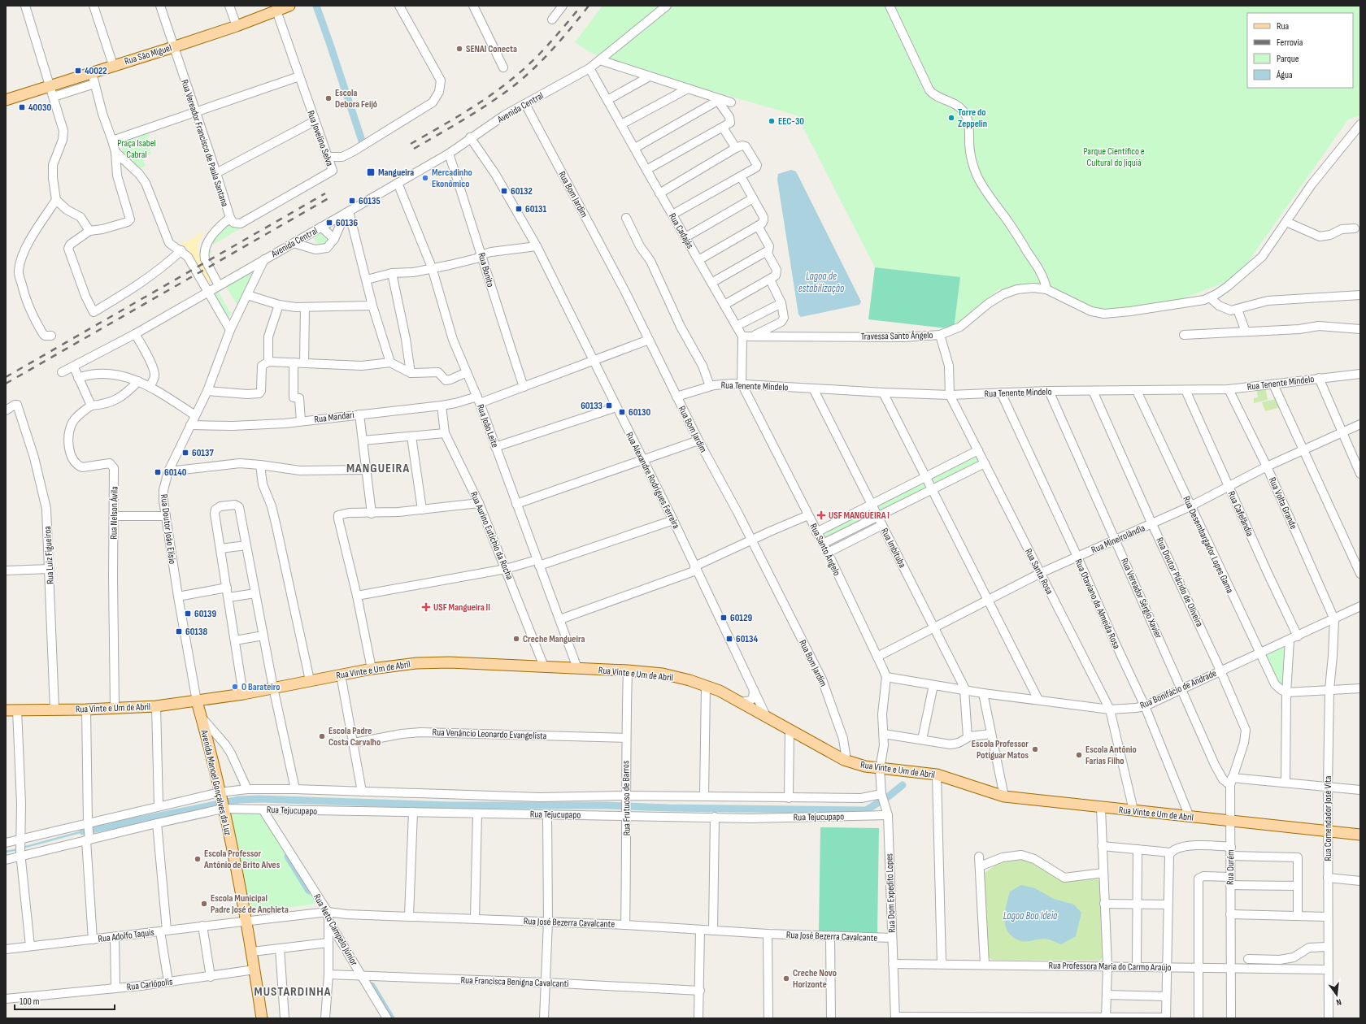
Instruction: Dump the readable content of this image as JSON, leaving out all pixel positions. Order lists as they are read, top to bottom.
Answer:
{
  "streets": {
    "main road": ["Rua São Miguel", "Rua Vinte e Um de Abril", "Avenida Manoel Gonçalves da Luz"],
    "street": [
      "Avenida Central",
      "Rua Jovelino Selva",
      "Rua Vereador Francisco de Paula Santana",
      "Rua Bom Jardim",
      "Rua Cadajás",
      "Rua Bonito",
      "Travessa Santo Ângelo",
      "Rua Tenente Mindelo",
      "Rua Mandari",
      "Rua João Leite",
      "Rua Alexandre Rodrigues Ferreira",
      "Rua Volta Grande",
      "Rua Nelson Ávila",
      "Rua Cafelândia",
      "Rua Doutor João Elísio",
      "Rua Aurino Eutíchio da Rocha",
      "Rua Mineirolândia",
      "Rua Desembargador Lopes Gama",
      "Rua Imbituba",
      "Rua Santo Ângelo",
      "Rua Luiz Figueiroa",
      "Rua Santa Rosa",
      "Rua Doutor Plácido de Oliveira",
      "Rua Vereador Sérgio Xavier",
      "Rua Otaviano de Almeida Rosa",
      "Rua Bonifácio de Andrade",
      "Rua Venâncio Leonardo Evangelista",
      "Rua Frutuoso de Barros",
      "Rua Tejucupapo",
      "Rua Comendador José Vita",
      "Rua Ourém",
      "Rua Dom Expedito Lopes",
      "Rua José Bezerra Cavalcante",
      "Rua Neto Campelo Júnior",
      "Rua Adolfo Taquis",
      "Rua Professora Maria do Carmo Araújo",
      "Rua Francisca Benigna Cavalcanti",
      "Rua Carlópolis"
    ]
  },
  "crossings": [
    ["Rua São Miguel", "Rua Jovelino Selva"],
    ["Rua São Miguel", "Rua Vereador Francisco de Paula Santana"],
    ["Avenida Central", "Rua Vereador Francisco de Paula Santana"],
    ["Avenida Central", "Rua Bom Jardim"],
    ["Avenida Central", "Rua Cadajás"],
    ["Avenida Central", "Rua Bonito"],
    ["Avenida Central", "Rua João Leite"],
    ["Avenida Central", "Rua Alexandre Rodrigues Ferreira"],
    ["Avenida Central", "Rua Doutor João Elísio"],
    ["Rua Jovelino Selva", "Rua Vereador Francisco de Paula Santana"],
    ["Rua Bom Jardim", "Rua Tenente Mindelo"],
    ["Rua Bom Jardim", "Rua Mandari"],
    ["Rua Bom Jardim", "Rua Vinte e Um de Abril"],
    ["Rua Cadajás", "Travessa Santo Ângelo"],
    ["Rua Cadajás", "Rua Santo Ângelo"],
    ["Rua Bonito", "Rua Mandari"],
    ["Travessa Santo Ângelo", "Rua Santo Ângelo"],
    ["Travessa Santo Ângelo", "Rua Santa Rosa"],
    ["Rua Tenente Mindelo", "Rua Volta Grande"],
    ["Rua Tenente Mindelo", "Rua Cafelândia"],
    ["Rua Tenente Mindelo", "Rua Desembargador Lopes Gama"],
    ["Rua Tenente Mindelo", "Rua Imbituba"],
    ["Rua Tenente Mindelo", "Rua Santo Ângelo"],
    ["Rua Tenente Mindelo", "Rua Santa Rosa"],
    ["Rua Tenente Mindelo", "Rua Doutor Plácido de Oliveira"],
    ["Rua Tenente Mindelo", "Rua Vereador Sérgio Xavier"],
    ["Rua Tenente Mindelo", "Rua Otaviano de Almeida Rosa"],
    ["Rua Mandari", "Rua João Leite"],
    ["Rua Mandari", "Rua Alexandre Rodrigues Ferreira"],
    ["Rua Mandari", "Rua Doutor João Elísio"],
    ["Rua Mandari", "Rua Aurino Eutíchio da Rocha"],
    ["Rua João Leite", "Rua Vinte e Um de Abril"],
    ["Rua Alexandre Rodrigues Ferreira", "Rua Vinte e Um de Abril"],
    ["Rua Volta Grande", "Rua Mineirolândia"],
    ["Rua Volta Grande", "Rua Bonifácio de Andrade"],
    ["Rua Volta Grande", "Rua Comendador José Vita"],
    ["Rua Nelson Ávila", "Rua Vinte e Um de Abril"],
    ["Rua Cafelândia", "Rua Mineirolândia"],
    ["Rua Cafelândia", "Rua Bonifácio de Andrade"],
    ["Rua Doutor João Elísio", "Rua Vinte e Um de Abril"],
    ["Rua Doutor João Elísio", "Avenida Manoel Gonçalves da Luz"],
    ["Rua Aurino Eutíchio da Rocha", "Rua Vinte e Um de Abril"],
    ["Rua Mineirolândia", "Rua Desembargador Lopes Gama"],
    ["Rua Mineirolândia", "Rua Imbituba"],
    ["Rua Mineirolândia", "Rua Santo Ângelo"],
    ["Rua Mineirolândia", "Rua Santa Rosa"],
    ["Rua Mineirolândia", "Rua Doutor Plácido de Oliveira"],
    ["Rua Mineirolândia", "Rua Vereador Sérgio Xavier"],
    ["Rua Mineirolândia", "Rua Otaviano de Almeida Rosa"],
    ["Rua Desembargador Lopes Gama", "Rua Bonifácio de Andrade"],
    ["Rua Imbituba", "Rua Bonifácio de Andrade"],
    ["Rua Santo Ângelo", "Rua Vinte e Um de Abril"],
    ["Rua Santo Ângelo", "Rua Bonifácio de Andrade"],
    ["Rua Santo Ângelo", "Rua Dom Expedito Lopes"],
    ["Rua Luiz Figueiroa", "Rua Vinte e Um de Abril"],
    ["Rua Santa Rosa", "Rua Vinte e Um de Abril"],
    ["Rua Santa Rosa", "Rua Bonifácio de Andrade"],
    ["Rua Doutor Plácido de Oliveira", "Rua Bonifácio de Andrade"],
    ["Rua Doutor Plácido de Oliveira", "Rua Ourém"],
    ["Rua Vereador Sérgio Xavier", "Rua Bonifácio de Andrade"],
    ["Rua Vereador Sérgio Xavier", "Rua Ourém"],
    ["Rua Otaviano de Almeida Rosa", "Rua Vinte e Um de Abril"],
    ["Rua Otaviano de Almeida Rosa", "Rua Bonifácio de Andrade"],
    ["Rua Vinte e Um de Abril", "Avenida Manoel Gonçalves da Luz"],
    ["Rua Vinte e Um de Abril", "Rua Frutuoso de Barros"],
    ["Rua Vinte e Um de Abril", "Rua Comendador José Vita"],
    ["Rua Vinte e Um de Abril", "Rua Ourém"],
    ["Rua Vinte e Um de Abril", "Rua Dom Expedito Lopes"],
    ["Rua Bonifácio de Andrade", "Rua Comendador José Vita"],
    ["Rua Venâncio Leonardo Evangelista", "Rua Frutuoso de Barros"],
    ["Avenida Manoel Gonçalves da Luz", "Rua Tejucupapo"],
    ["Avenida Manoel Gonçalves da Luz", "Rua José Bezerra Cavalcante"],
    ["Avenida Manoel Gonçalves da Luz", "Rua Adolfo Taquis"],
    ["Avenida Manoel Gonçalves da Luz", "Rua Carlópolis"],
    ["Rua Frutuoso de Barros", "Rua Tejucupapo"],
    ["Rua Frutuoso de Barros", "Rua José Bezerra Cavalcante"],
    ["Rua Tejucupapo", "Rua Dom Expedito Lopes"],
    ["Rua Tejucupapo", "Rua Neto Campelo Júnior"],
    ["Rua Comendador José Vita", "Rua Professora Maria do Carmo Araújo"],
    ["Rua Ourém", "Rua Professora Maria do Carmo Araújo"],
    ["Rua Dom Expedito Lopes", "Rua José Bezerra Cavalcante"],
    ["Rua Dom Expedito Lopes", "Rua Professora Maria do Carmo Araújo"],
    ["Rua José Bezerra Cavalcante", "Rua Neto Campelo Júnior"],
    ["Rua José Bezerra Cavalcante", "Rua Adolfo Taquis"],
    ["Rua Neto Campelo Júnior", "Rua Francisca Benigna Cavalcanti"]
  ],
  "districts": ["MANGUEIRA", "MUSTARDINHA"],
  "water": ["Lagoa de estabilização", "Lagoa Boa Ideia"],
  "parks": ["Praça Isabel Cabral", "Parque Científico e Cultural do Jiquiá"],
  "places": {
    "other": [
      "SENAI Conecta",
      "Escola Debora Feijó",
      "Torre do Zeppelin",
      "EEC-30",
      "Mercadinho Ekonômico",
      "Creche Mangueira",
      "O Barateiro",
      "Escola Padre Costa Carvalho",
      "Escola Professor Potiguar Matos",
      "Escola Antônio Farias Filho",
      "Escola Professor Antônio de Brito Alves",
      "Escola Municipal Padre José de Anchieta",
      "Creche Novo Horizonte"
    ],
    "transit": [
      "40022",
      "40030",
      "Mangueira",
      "60132",
      "60135",
      "60131",
      "60136",
      "60133",
      "60130",
      "60137",
      "60140",
      "60139",
      "60129",
      "60138",
      "60134"
    ],
    "health": ["USF MANGUEIRA I", "USF Mangueira II"]
  },
  "legend": [
    "Rua",
    "Ferrovia",
    "Parque",
    "Água"
  ],
  "scale_bar": "100 m",
  "north": "bottom"
}
